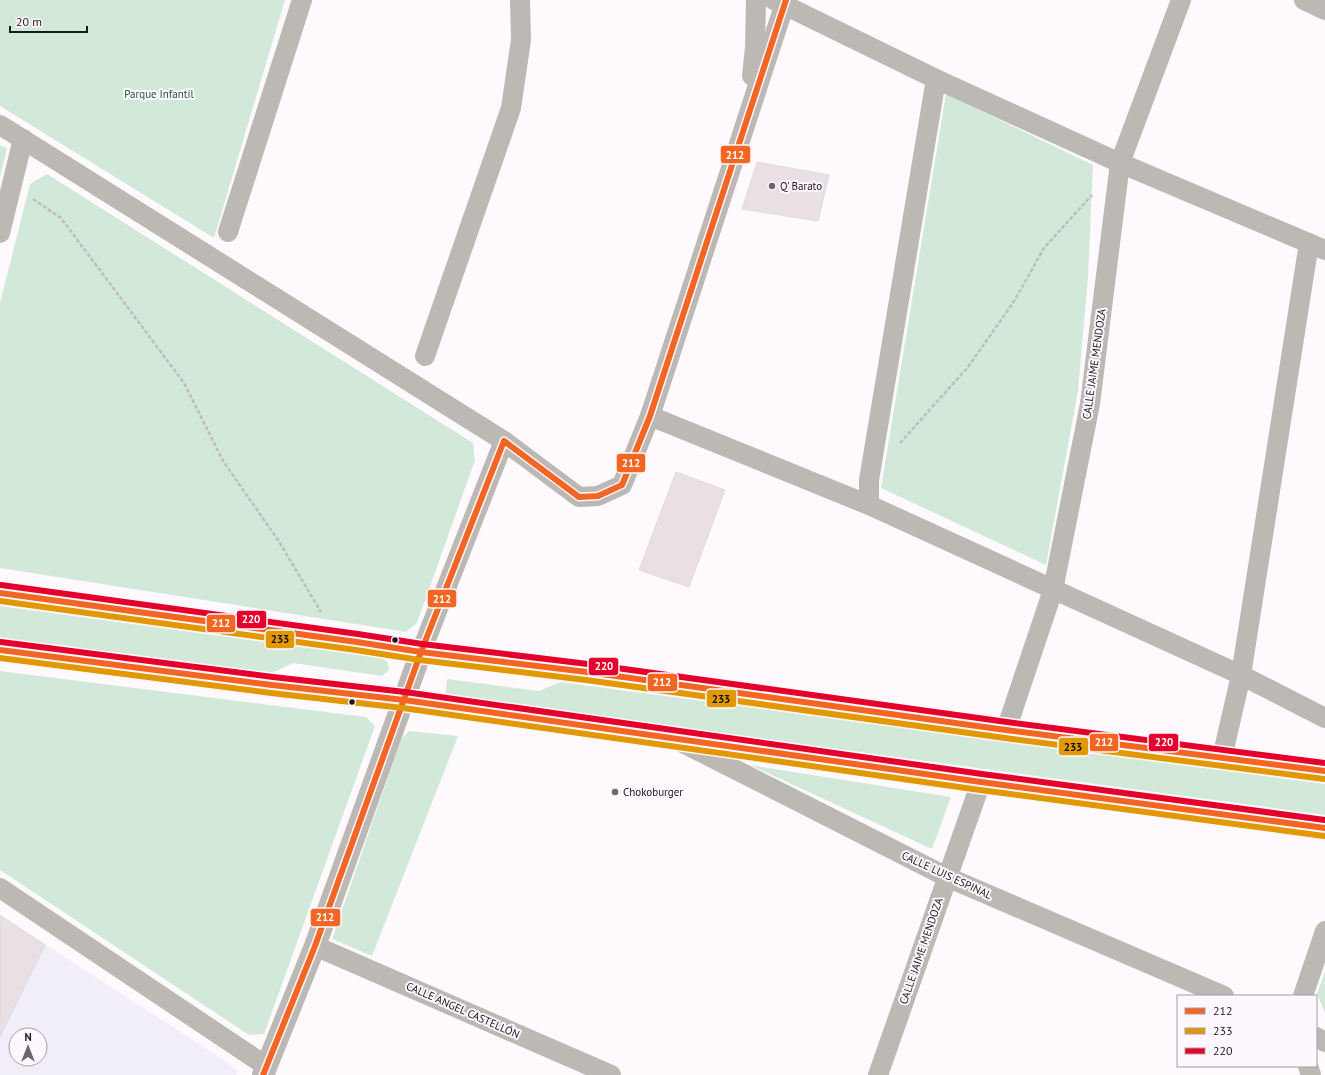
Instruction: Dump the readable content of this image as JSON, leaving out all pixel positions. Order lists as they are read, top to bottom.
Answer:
{
  "streets": {
    "street": ["CALLE JAIME MENDOZA", "CALLE LUIS ESPINAL", "CALLE ANGEL CASTELLÓN"]
  },
  "crossings": [
    ["CALLE JAIME MENDOZA", "CALLE LUIS ESPINAL"]
  ],
  "parks": ["Parque Infantil"],
  "places": ["Q' Barato", "Chokoburger"],
  "lines": ["transit line 212", "transit line 220", "transit line 233"],
  "legend": ["212", "233", "220"],
  "scale_bar": "20 m",
  "north": "top"
}
